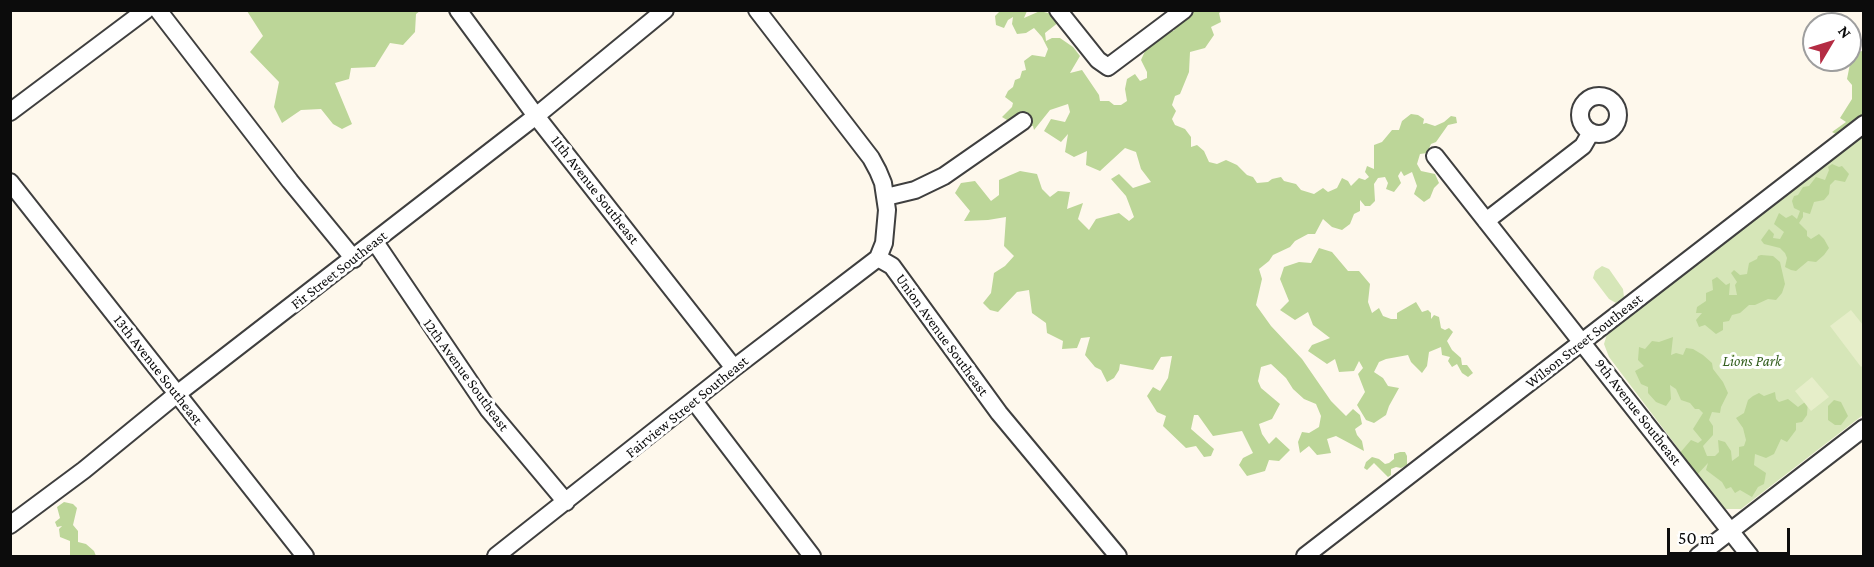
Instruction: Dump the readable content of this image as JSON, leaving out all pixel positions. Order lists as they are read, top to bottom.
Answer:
{
  "streets": {
    "street": [
      "11th Avenue Southeast",
      "Fir Street Southeast",
      "Union Avenue Southeast",
      "Wilson Street Southeast",
      "13th Avenue Southeast",
      "12th Avenue Southeast",
      "Fairview Street Southeast",
      "9th Avenue Southeast"
    ]
  },
  "crossings": [
    ["11th Avenue Southeast", "Fir Street Southeast"],
    ["11th Avenue Southeast", "Fairview Street Southeast"],
    ["Fir Street Southeast", "13th Avenue Southeast"],
    ["Fir Street Southeast", "12th Avenue Southeast"],
    ["Union Avenue Southeast", "Fairview Street Southeast"],
    ["Wilson Street Southeast", "9th Avenue Southeast"],
    ["12th Avenue Southeast", "Fairview Street Southeast"]
  ],
  "parks": ["Lions Park"],
  "scale_bar": "50 m",
  "north": "top right"
}
